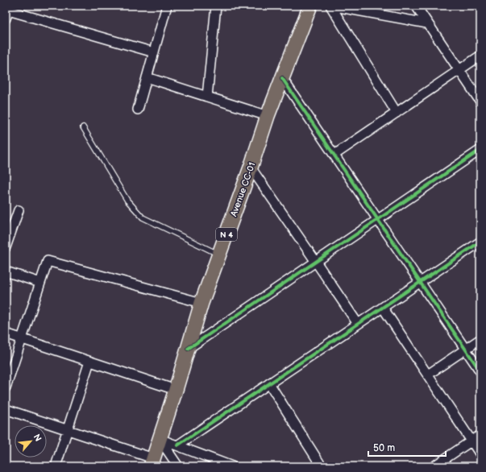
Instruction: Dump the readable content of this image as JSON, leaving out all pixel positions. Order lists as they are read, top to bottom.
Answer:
{
  "streets": {
    "main road": ["Avenue CC-01", "N 4"]
  },
  "scale_bar": "50 m",
  "north": "top right"
}
